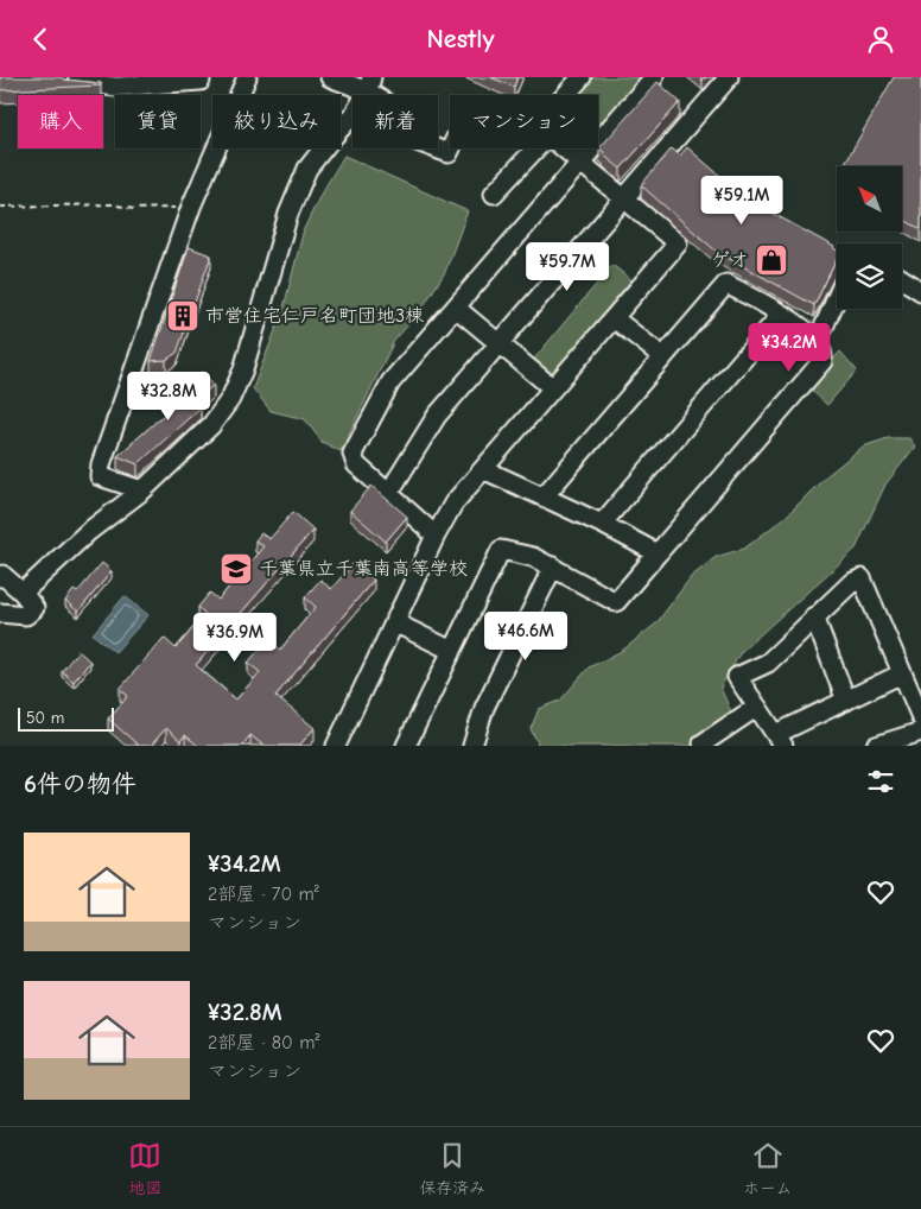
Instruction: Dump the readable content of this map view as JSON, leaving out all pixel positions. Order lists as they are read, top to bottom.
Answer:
{
  "places": {
    "shop": ["ゲオ"],
    "building": ["市営住宅仁戸名町団地3棟"],
    "school or university": ["千葉県立千葉南高等学校"]
  },
  "scale_bar": "50 m",
  "north": "top left",
  "page": {
    "header": "Nestly",
    "chip": [
      "購入",
      "賃貸",
      "絞り込み",
      "新着",
      "マンション"
    ],
    "price": [
      "¥59.1M",
      "¥59.7M",
      "¥34.2M",
      "¥32.8M",
      "¥46.6M",
      "¥36.9M"
    ],
    "scale": "50 m",
    "heading": "6件の物件",
    "list": [
      {
        "name": "¥34.2M",
        "note": "2部屋 · 70 m² · マンション"
      },
      {
        "name": "¥32.8M",
        "note": "2部屋 · 80 m² · マンション"
      }
    ],
    "tabs": ["地図", "保存済み", "ホーム"]
  }
}
